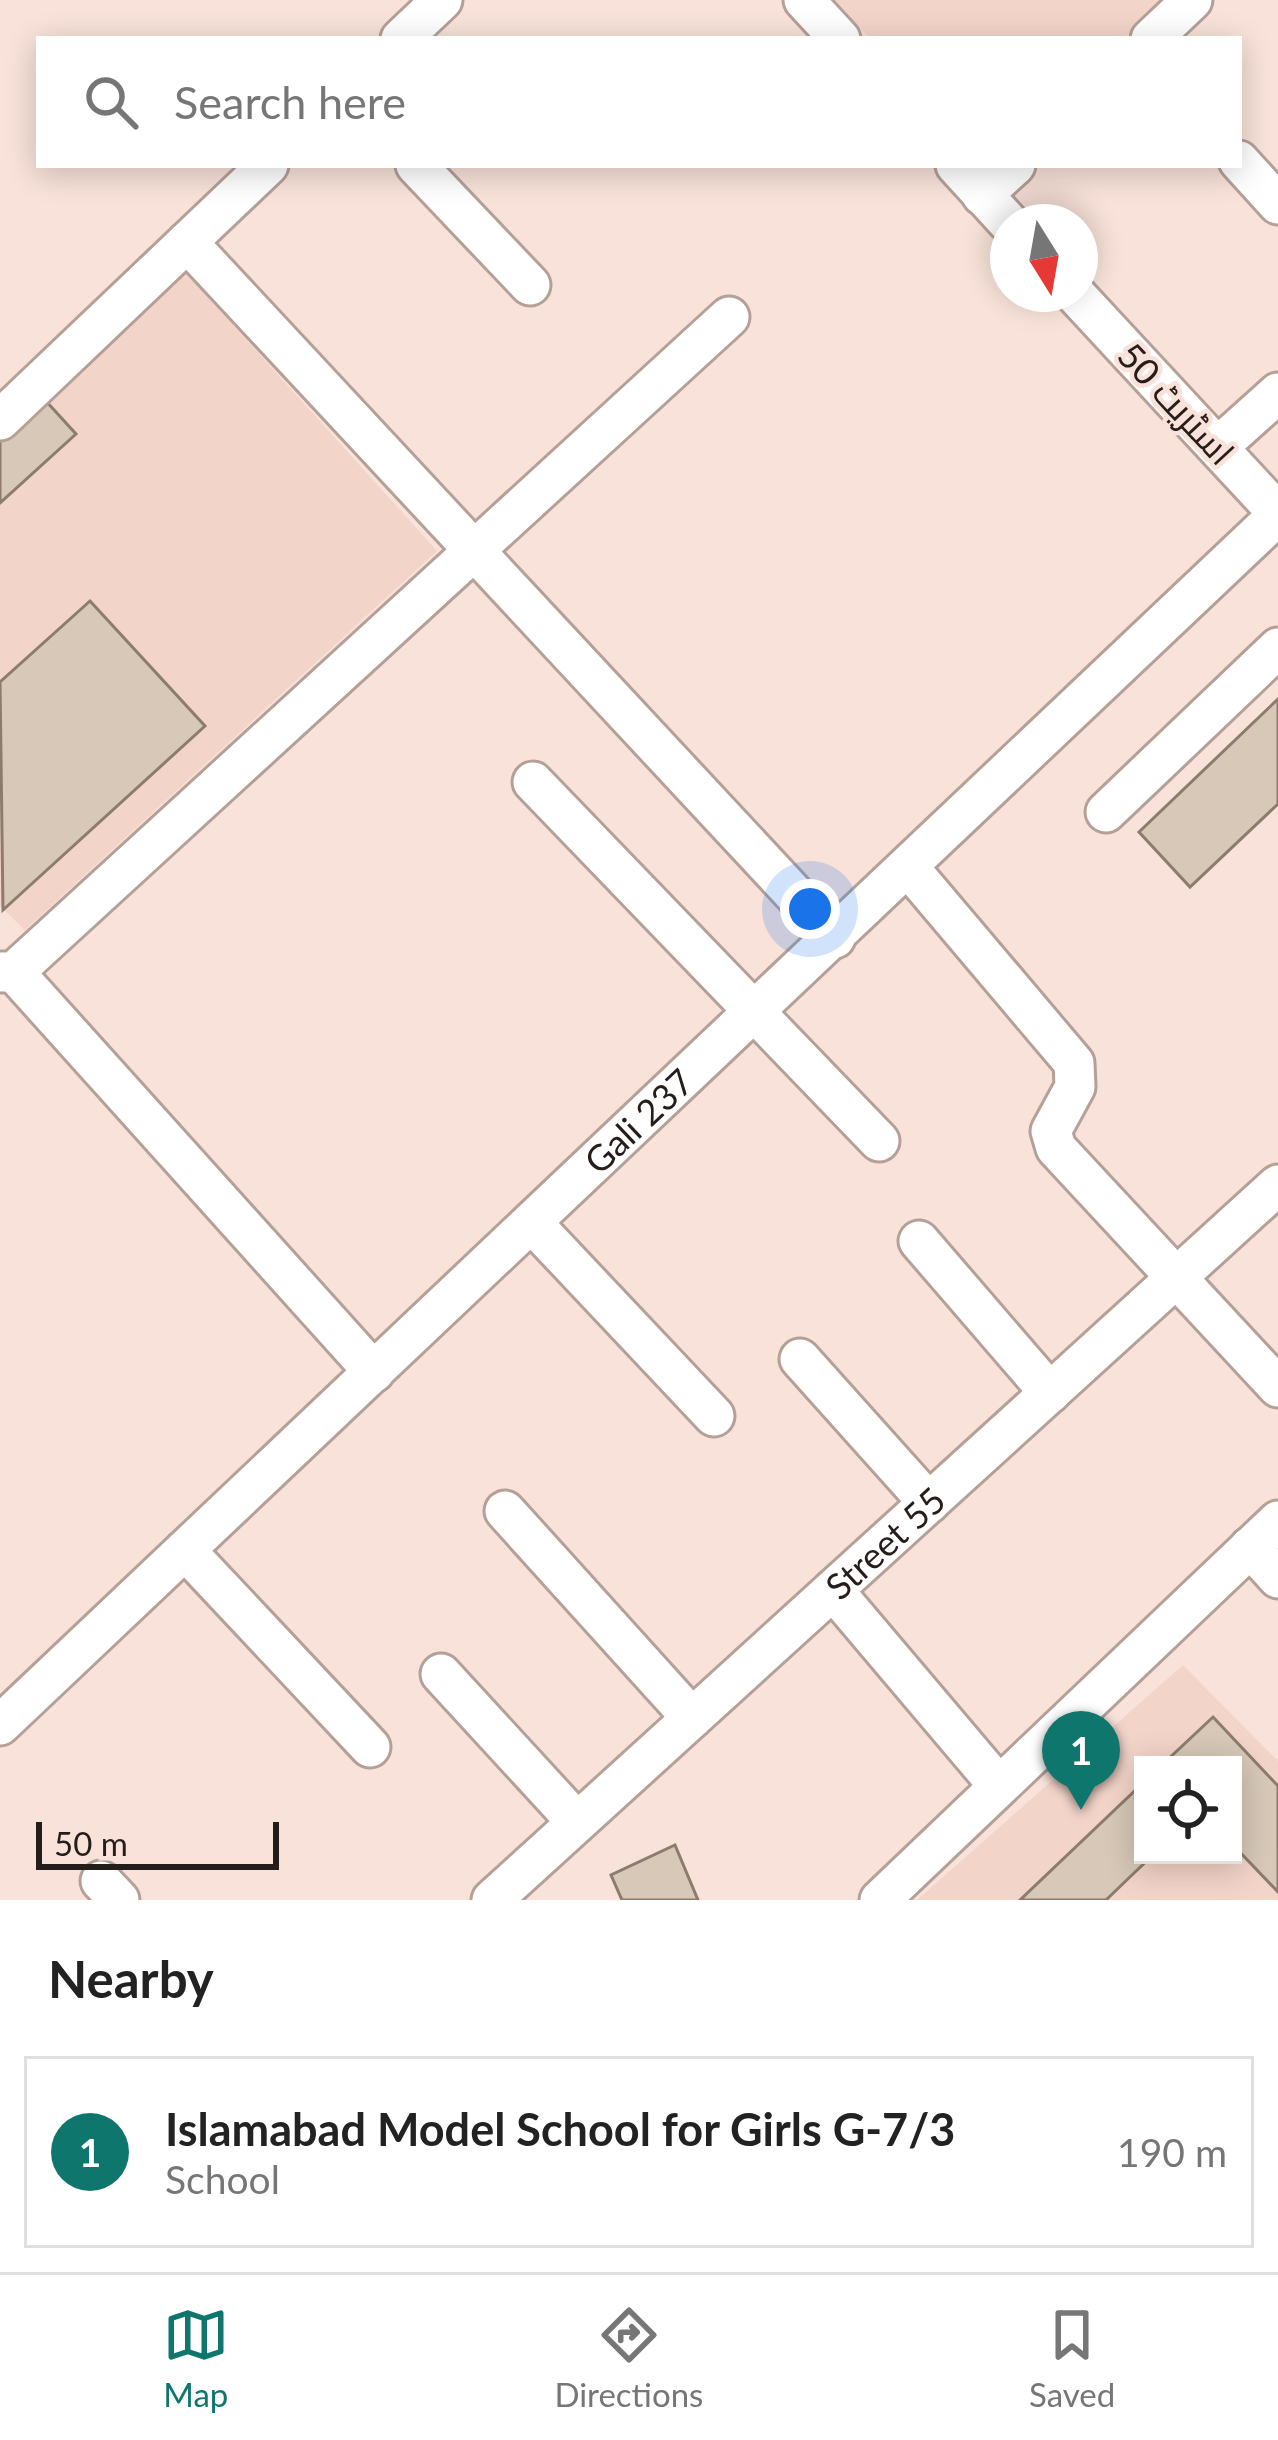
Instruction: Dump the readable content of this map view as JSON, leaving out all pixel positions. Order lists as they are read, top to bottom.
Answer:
{
  "streets": {
    "street": ["اسٹریٹ 50", "Gali 237", "Street 55"]
  },
  "crossings": [
    ["اسٹریٹ 50", "Gali 237"]
  ],
  "scale_bar": "50 m",
  "north": "bottom",
  "page": {
    "search": "Search here",
    "pins": "1",
    "scale": "50 m",
    "heading": "Nearby",
    "list": [
      {
        "mark": "1",
        "name": "Islamabad Model School for Girls G-7/3",
        "note": "School",
        "value": "190 m"
      }
    ],
    "nav": ["Map", "Directions", "Saved"]
  }
}
